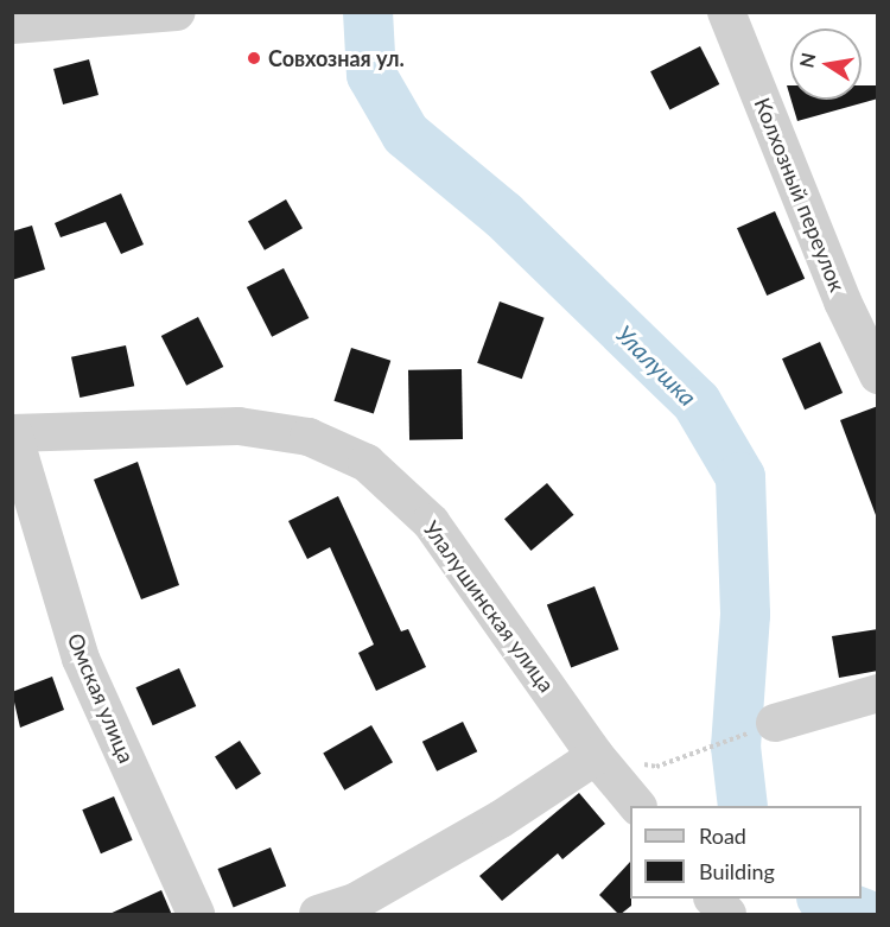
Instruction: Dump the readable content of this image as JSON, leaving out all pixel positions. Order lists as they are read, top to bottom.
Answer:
{
  "streets": {
    "street": ["Колхозный переулок", "Улалушинская улица", "Омская улица"]
  },
  "crossings": [
    ["Улалушинская улица", "Омская улица"]
  ],
  "water": ["Улалушка"],
  "places": ["Совхозная ул."],
  "legend": ["Road", "Building"],
  "north": "left"
}
